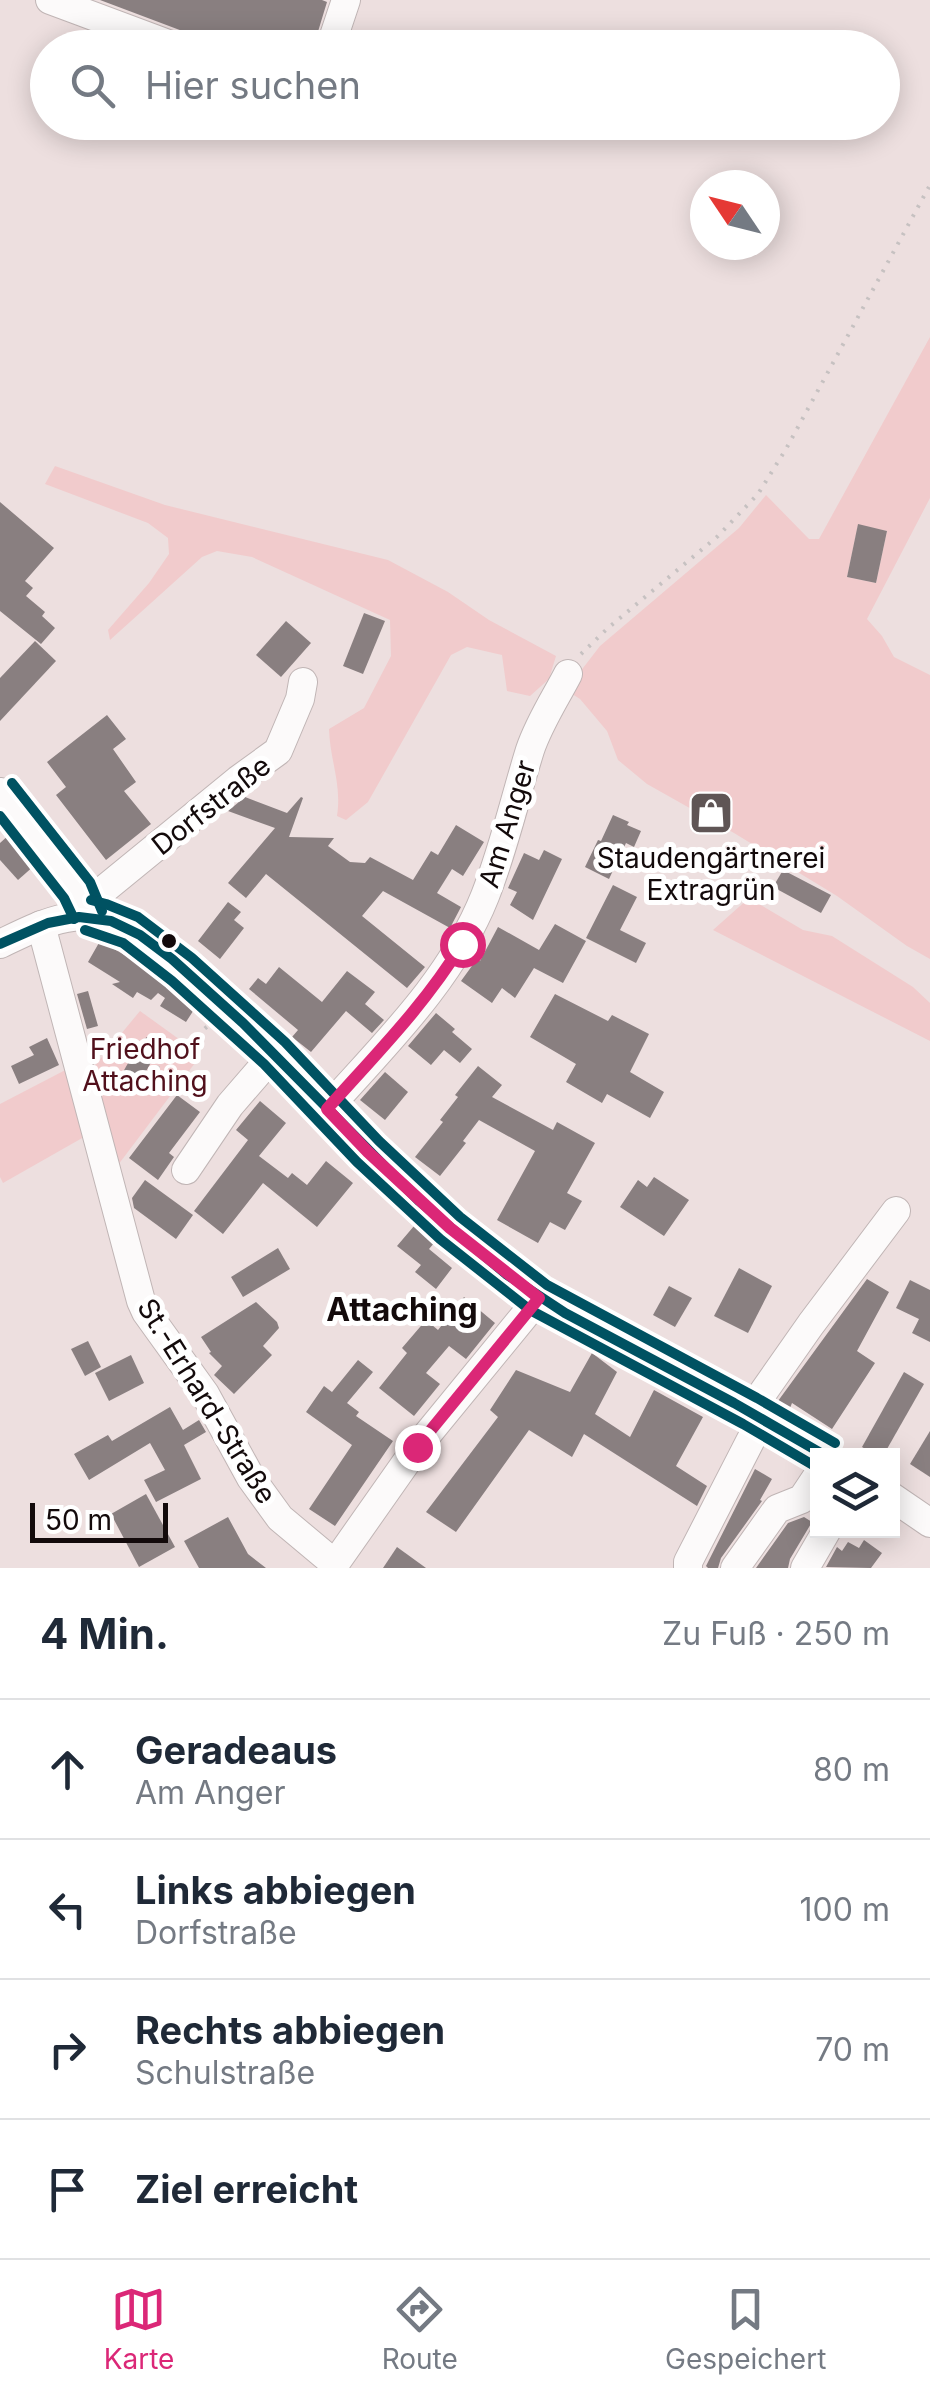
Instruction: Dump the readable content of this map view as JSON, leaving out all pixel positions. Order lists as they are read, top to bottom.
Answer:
{
  "streets": {
    "street": ["Dorfstraße", "Am Anger", "St.-Erhard-Straße"]
  },
  "crossings": [
    ["Dorfstraße", "Am Anger"],
    ["Dorfstraße", "St.-Erhard-Straße"]
  ],
  "districts": ["Attaching"],
  "parks": ["Friedhof Attaching"],
  "places": {
    "shop": ["Staudengärtnerei Extragrün"]
  },
  "scale_bar": "50 m",
  "north": "top left",
  "page": {
    "search": "Hier suchen",
    "scale": "50 m",
    "heading": ["4 Min.", "Zu Fuß · 250 m"],
    "list": [
      ["Geradeaus", "Am Anger", "80 m"],
      ["Links abbiegen", "Dorfstraße", "100 m"],
      ["Rechts abbiegen", "Schulstraße", "70 m"],
      "Ziel erreicht"
    ],
    "nav": ["Karte", "Route", "Gespeichert"]
  }
}
